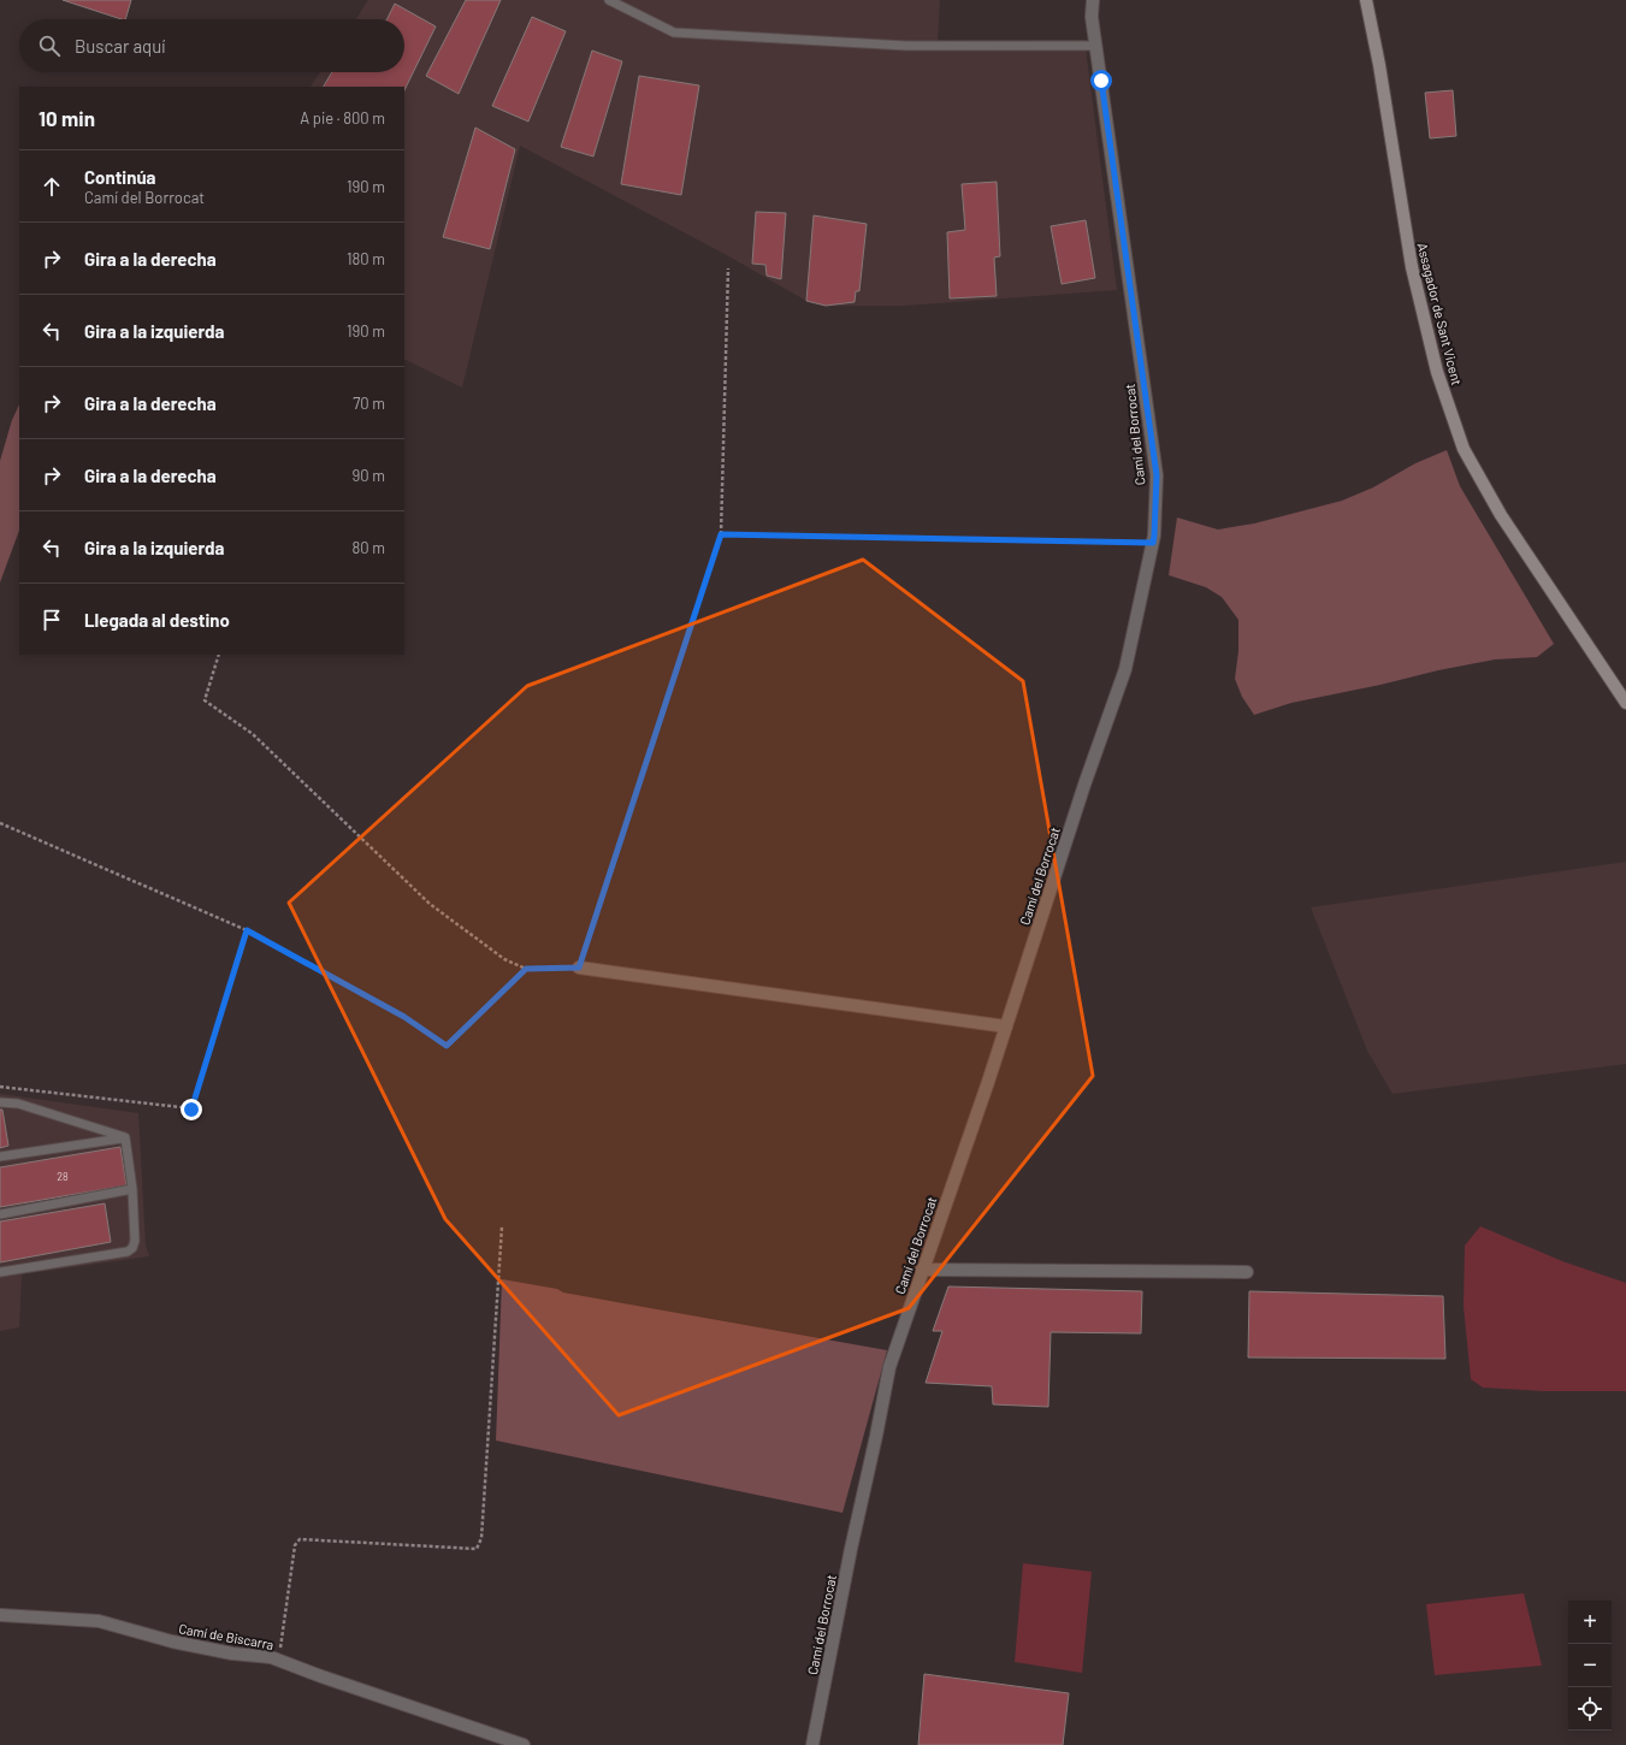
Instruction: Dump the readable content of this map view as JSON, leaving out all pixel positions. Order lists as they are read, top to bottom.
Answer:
{
  "streets": {
    "main road": ["Assagador de Sant Vicent"],
    "street": ["Camí del Borrocat", "Camí de Biscarra"]
  },
  "house_numbers": ["28"],
  "page": {
    "search": "Buscar aquí",
    "heading": ["10 min", "A pie · 800 m"],
    "list": [
      ["Continúa", "Camí del Borrocat", "190 m"],
      ["Gira a la derecha", "180 m"],
      ["Gira a la izquierda", "190 m"],
      ["Gira a la derecha", "70 m"],
      ["Gira a la derecha", "90 m"],
      ["Gira a la izquierda", "80 m"],
      "Llegada al destino"
    ],
    "map_buttons": ["+", "−"]
  }
}
